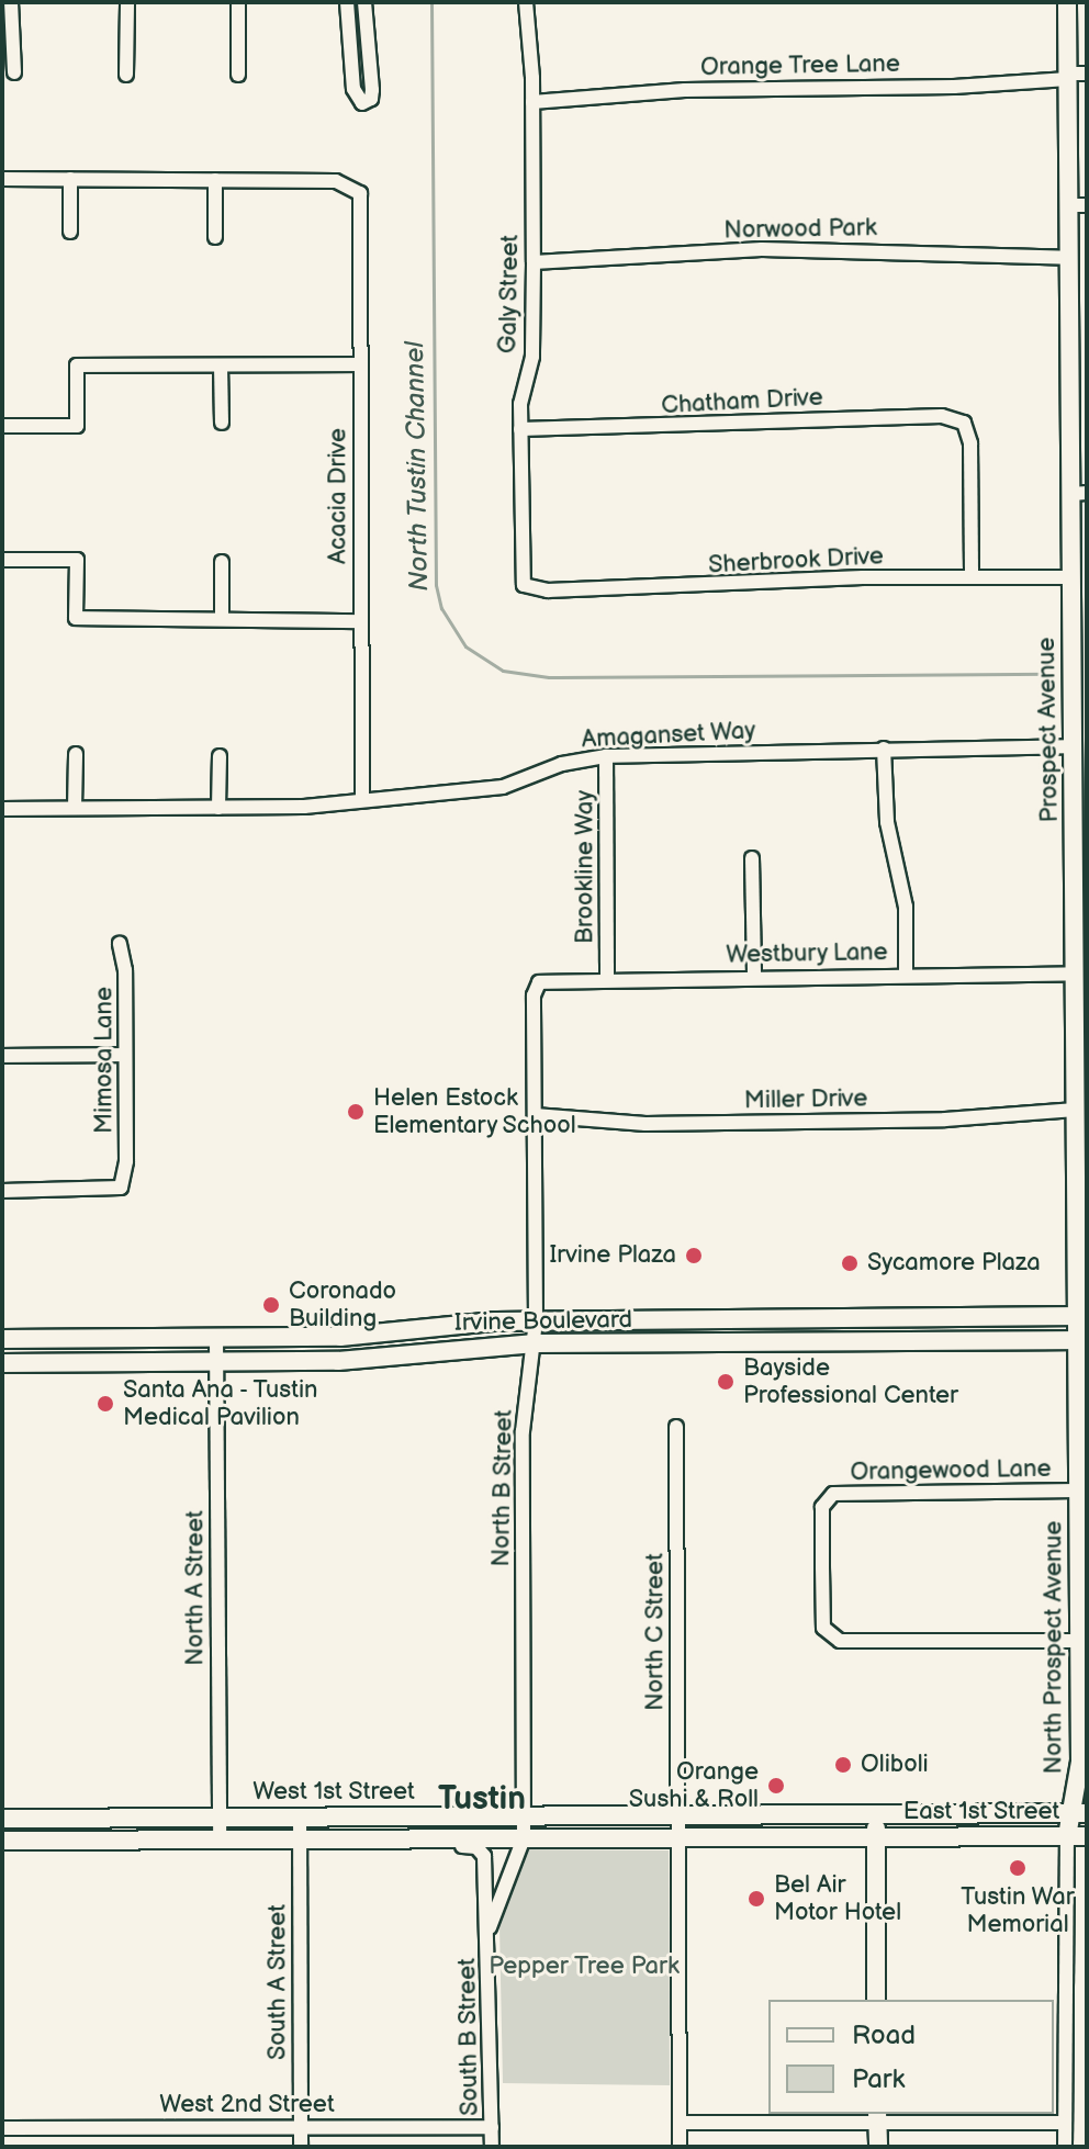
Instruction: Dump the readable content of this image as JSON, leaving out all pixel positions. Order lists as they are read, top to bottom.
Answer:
{
  "streets": {
    "main road": [
      "Prospect Avenue",
      "Irvine Boulevard",
      "North Prospect Avenue",
      "West 1st Street",
      "East 1st Street"
    ],
    "street": [
      "Orange Tree Lane",
      "Norwood Park",
      "Galy Street",
      "Chatham Drive",
      "Acacia Drive",
      "Sherbrook Drive",
      "Amaganset Way",
      "Brookline Way",
      "Westbury Lane",
      "Mimosa Lane",
      "Miller Drive",
      "Orangewood Lane",
      "North B Street",
      "North A Street",
      "North C Street",
      "South A Street",
      "South B Street",
      "West 2nd Street"
    ]
  },
  "crossings": [
    ["Orange Tree Lane", "Galy Street"],
    ["Orange Tree Lane", "Prospect Avenue"],
    ["Norwood Park", "Galy Street"],
    ["Norwood Park", "Prospect Avenue"],
    ["Galy Street", "Chatham Drive"],
    ["Galy Street", "Sherbrook Drive"],
    ["Chatham Drive", "Sherbrook Drive"],
    ["Acacia Drive", "Amaganset Way"],
    ["Sherbrook Drive", "Prospect Avenue"],
    ["Prospect Avenue", "Amaganset Way"],
    ["Prospect Avenue", "Westbury Lane"],
    ["Prospect Avenue", "Miller Drive"],
    ["Prospect Avenue", "Irvine Boulevard"],
    ["Prospect Avenue", "North Prospect Avenue"],
    ["Amaganset Way", "Brookline Way"],
    ["Brookline Way", "Westbury Lane"],
    ["Westbury Lane", "North B Street"],
    ["Miller Drive", "North B Street"],
    ["Irvine Boulevard", "North B Street"],
    ["Irvine Boulevard", "North A Street"],
    ["Orangewood Lane", "North Prospect Avenue"],
    ["North B Street", "West 1st Street"],
    ["North B Street", "South B Street"],
    ["North A Street", "West 1st Street"],
    ["North C Street", "West 1st Street"],
    ["North Prospect Avenue", "East 1st Street"],
    ["West 1st Street", "East 1st Street"],
    ["West 1st Street", "South A Street"],
    ["West 1st Street", "South B Street"],
    ["South A Street", "West 2nd Street"],
    ["South B Street", "West 2nd Street"]
  ],
  "districts": ["Tustin"],
  "water": ["North Tustin Channel"],
  "parks": ["Pepper Tree Park"],
  "places": [
    "Helen Estock Elementary School",
    "Irvine Plaza",
    "Sycamore Plaza",
    "Coronado Building",
    "Bayside Professional Center",
    "Santa Ana - Tustin Medical Pavilion",
    "Oliboli",
    "Orange Sushi & Roll",
    "Tustin War Memorial",
    "Bel Air Motor Hotel"
  ],
  "legend": ["Road", "Park"]
}
